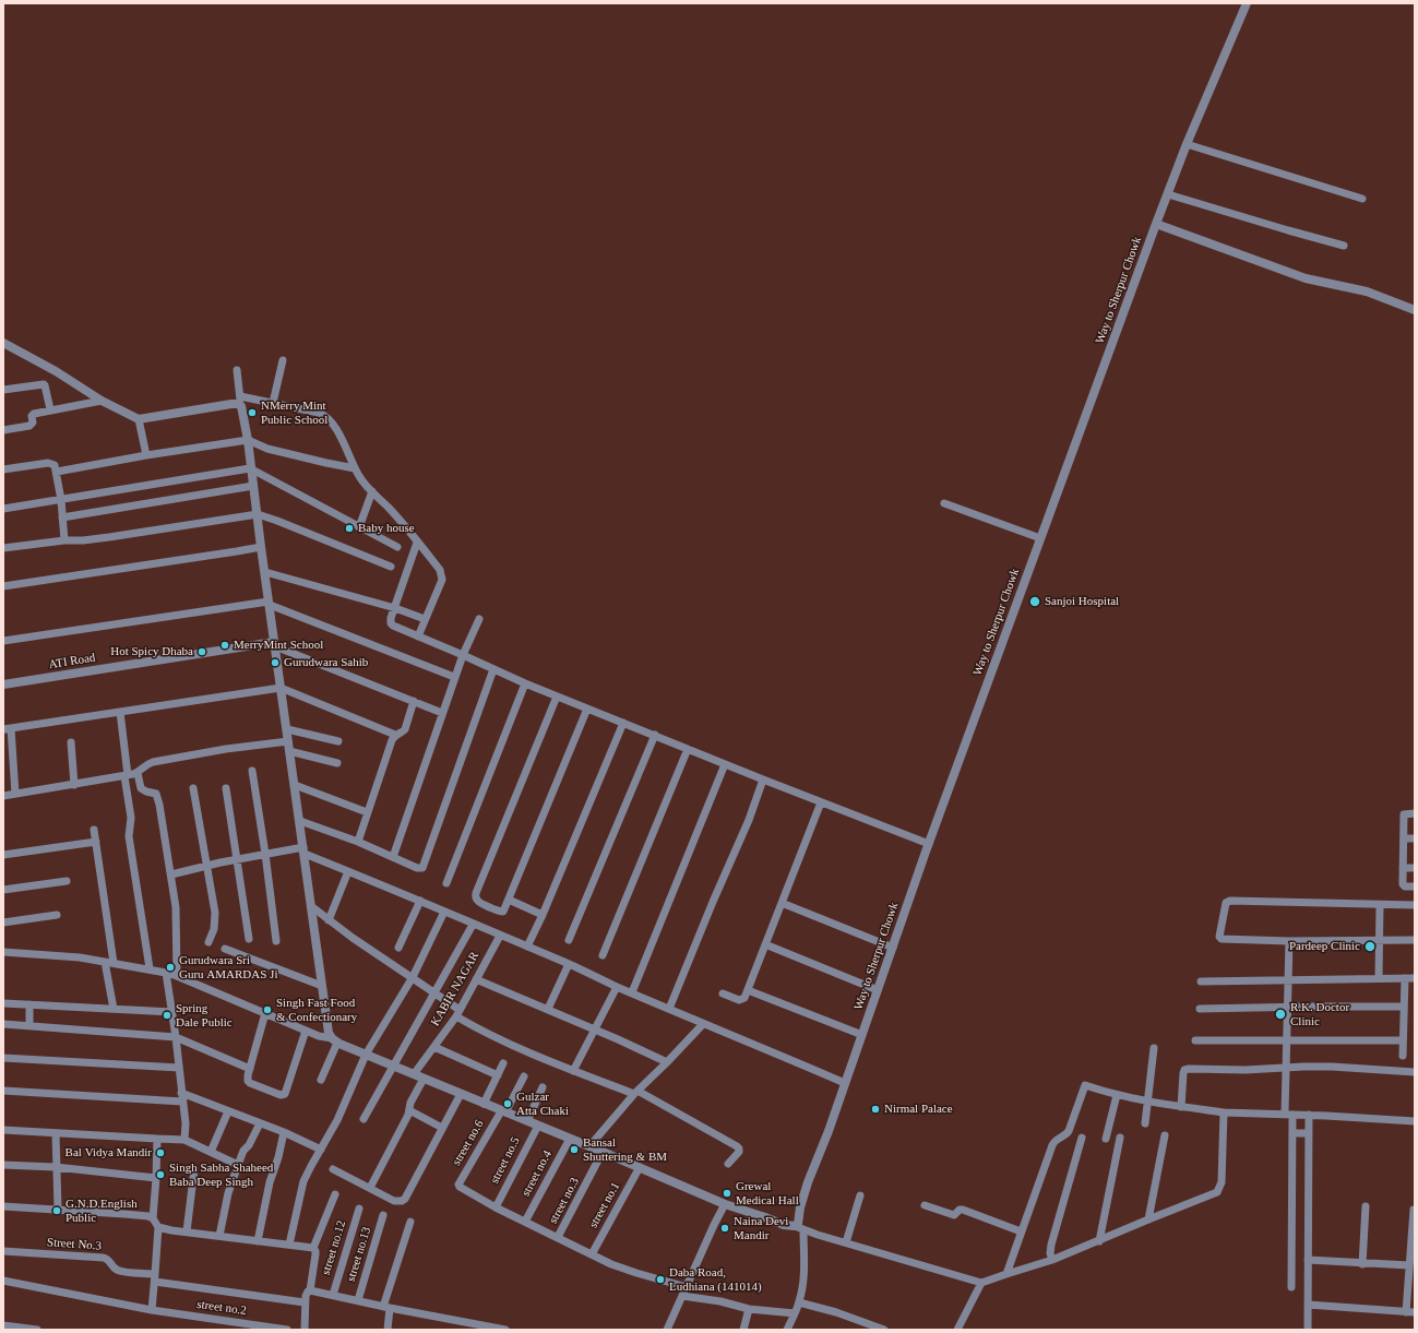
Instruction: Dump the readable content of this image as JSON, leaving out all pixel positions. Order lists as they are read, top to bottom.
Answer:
{
  "streets": {
    "street": [
      "Way to Sherpur Chowk",
      "ATI Road",
      "KABIR NAGAR",
      "street no.6",
      "street no.5",
      "street no.4",
      "street no.3",
      "street no.1",
      "Street No.3",
      "street no.12",
      "street no.13",
      "street no.2"
    ]
  },
  "crossings": [
    ["street no.6", "street no.5"]
  ],
  "places": [
    "NMerry Mint Public School",
    "Baby house",
    "Sanjoi Hospital",
    "MerryMint School",
    "Hot Spicy Dhaba",
    "Gurudwara Sahib",
    "Pardeep Clinic",
    "Gurudwara Sri Guru AMARDAS Ji",
    "Singh Fast Food & Confectionary",
    "R.K. Doctor Clinic",
    "Spring Dale Public",
    "Gulzar Atta Chaki",
    "Nirmal Palace",
    "Bansal Shuttering & BM",
    "Bal Vidya Mandir",
    "Singh Sabha Shaheed Baba Deep Singh",
    "Grewal Medical Hall",
    "G.N.D.English Public",
    "Naina Devi Mandir",
    "Daba Road, Ludhiana (141014)"
  ]
}
